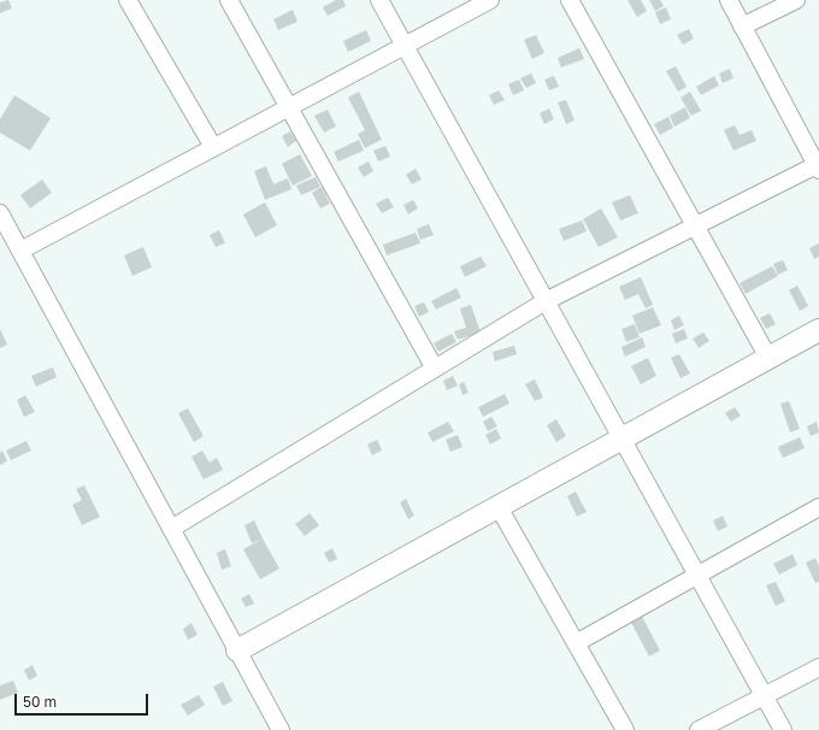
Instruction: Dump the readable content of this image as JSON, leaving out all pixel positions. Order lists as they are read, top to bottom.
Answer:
{
  "scale_bar": "50 m"
}
